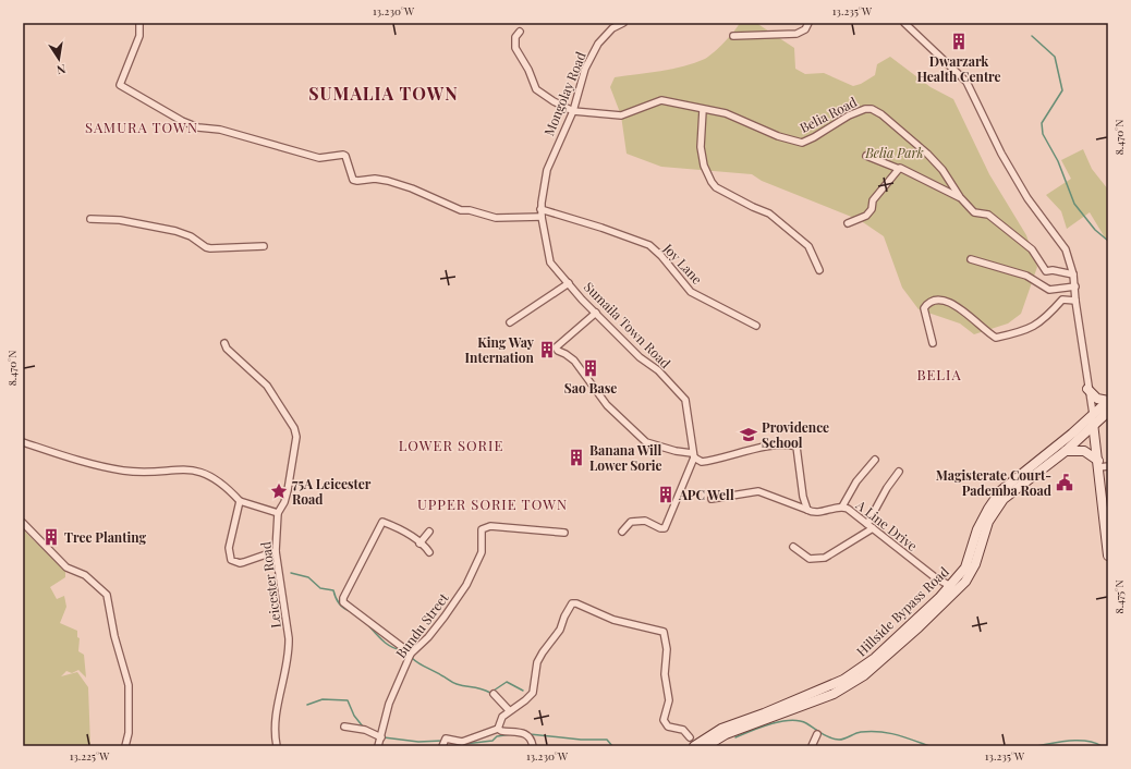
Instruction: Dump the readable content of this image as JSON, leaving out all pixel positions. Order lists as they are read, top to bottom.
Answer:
{
  "streets": {
    "main road": ["Hillside Bypass Road"],
    "street": [
      "Mongolay Road",
      "Belia Road",
      "Joy Lane",
      "Sumaila Town Road",
      "A Line Drive",
      "Leicester Road",
      "Bundu Street"
    ]
  },
  "crossings": [
    ["Mongolay Road", "Joy Lane"],
    ["Mongolay Road", "Sumaila Town Road"],
    ["Joy Lane", "Sumaila Town Road"],
    ["A Line Drive", "Hillside Bypass Road"]
  ],
  "districts": [
    "SUMALIA TOWN",
    "SAMURA TOWN",
    "BELIA",
    "LOWER SORIE",
    "UPPER SORIE TOWN"
  ],
  "parks": ["Belia Park"],
  "places": {
    "building": [
      "Dwarzark Health Centre",
      "King Way Internation",
      "Sao Base",
      "Banana Will Lower Sorie",
      "APC Well",
      "Tree Planting"
    ],
    "school or university": ["Providence School"],
    "public building": ["Magisterate Court- Pademba Road"],
    "place": ["75A Leicester Road"]
  },
  "north": "bottom",
  "coordinates": [
    "13.230°W",
    "13.235°W",
    "8.470°N",
    "8.475°N",
    "13.225°W"
  ]
}
